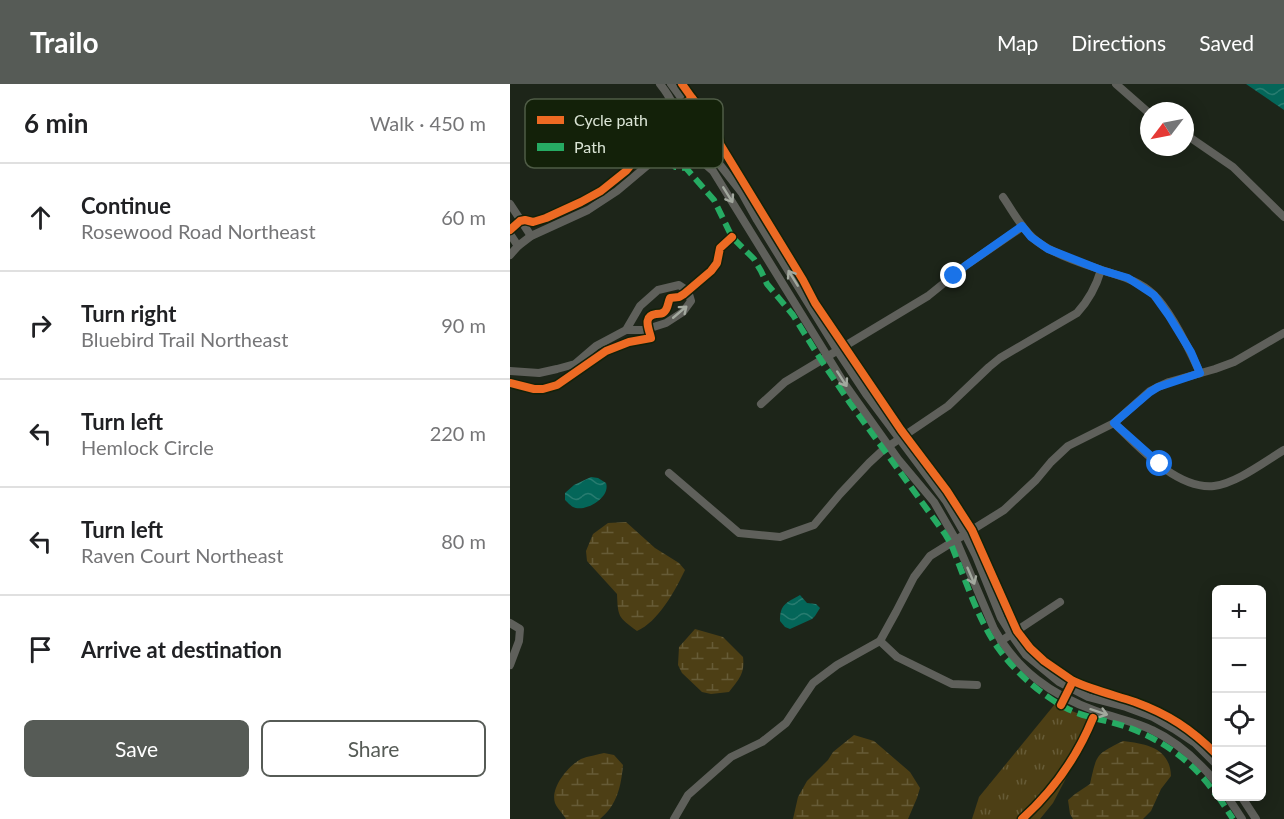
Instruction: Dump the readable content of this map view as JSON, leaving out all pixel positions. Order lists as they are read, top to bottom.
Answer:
{
  "legend": ["Cycle path", "Path"],
  "north": "bottom left",
  "page": {
    "header": "Trailo",
    "nav": ["Map", "Directions", "Saved"],
    "heading": ["6 min", "Walk · 450 m"],
    "list": [
      ["Continue", "Rosewood Road Northeast", "60 m"],
      ["Turn right", "Bluebird Trail Northeast", "90 m"],
      ["Turn left", "Hemlock Circle", "220 m"],
      ["Turn left", "Raven Court Northeast", "80 m"],
      "Arrive at destination"
    ],
    "map_buttons": ["+", "−"],
    "buttons": ["Save", "Share"]
  }
}
